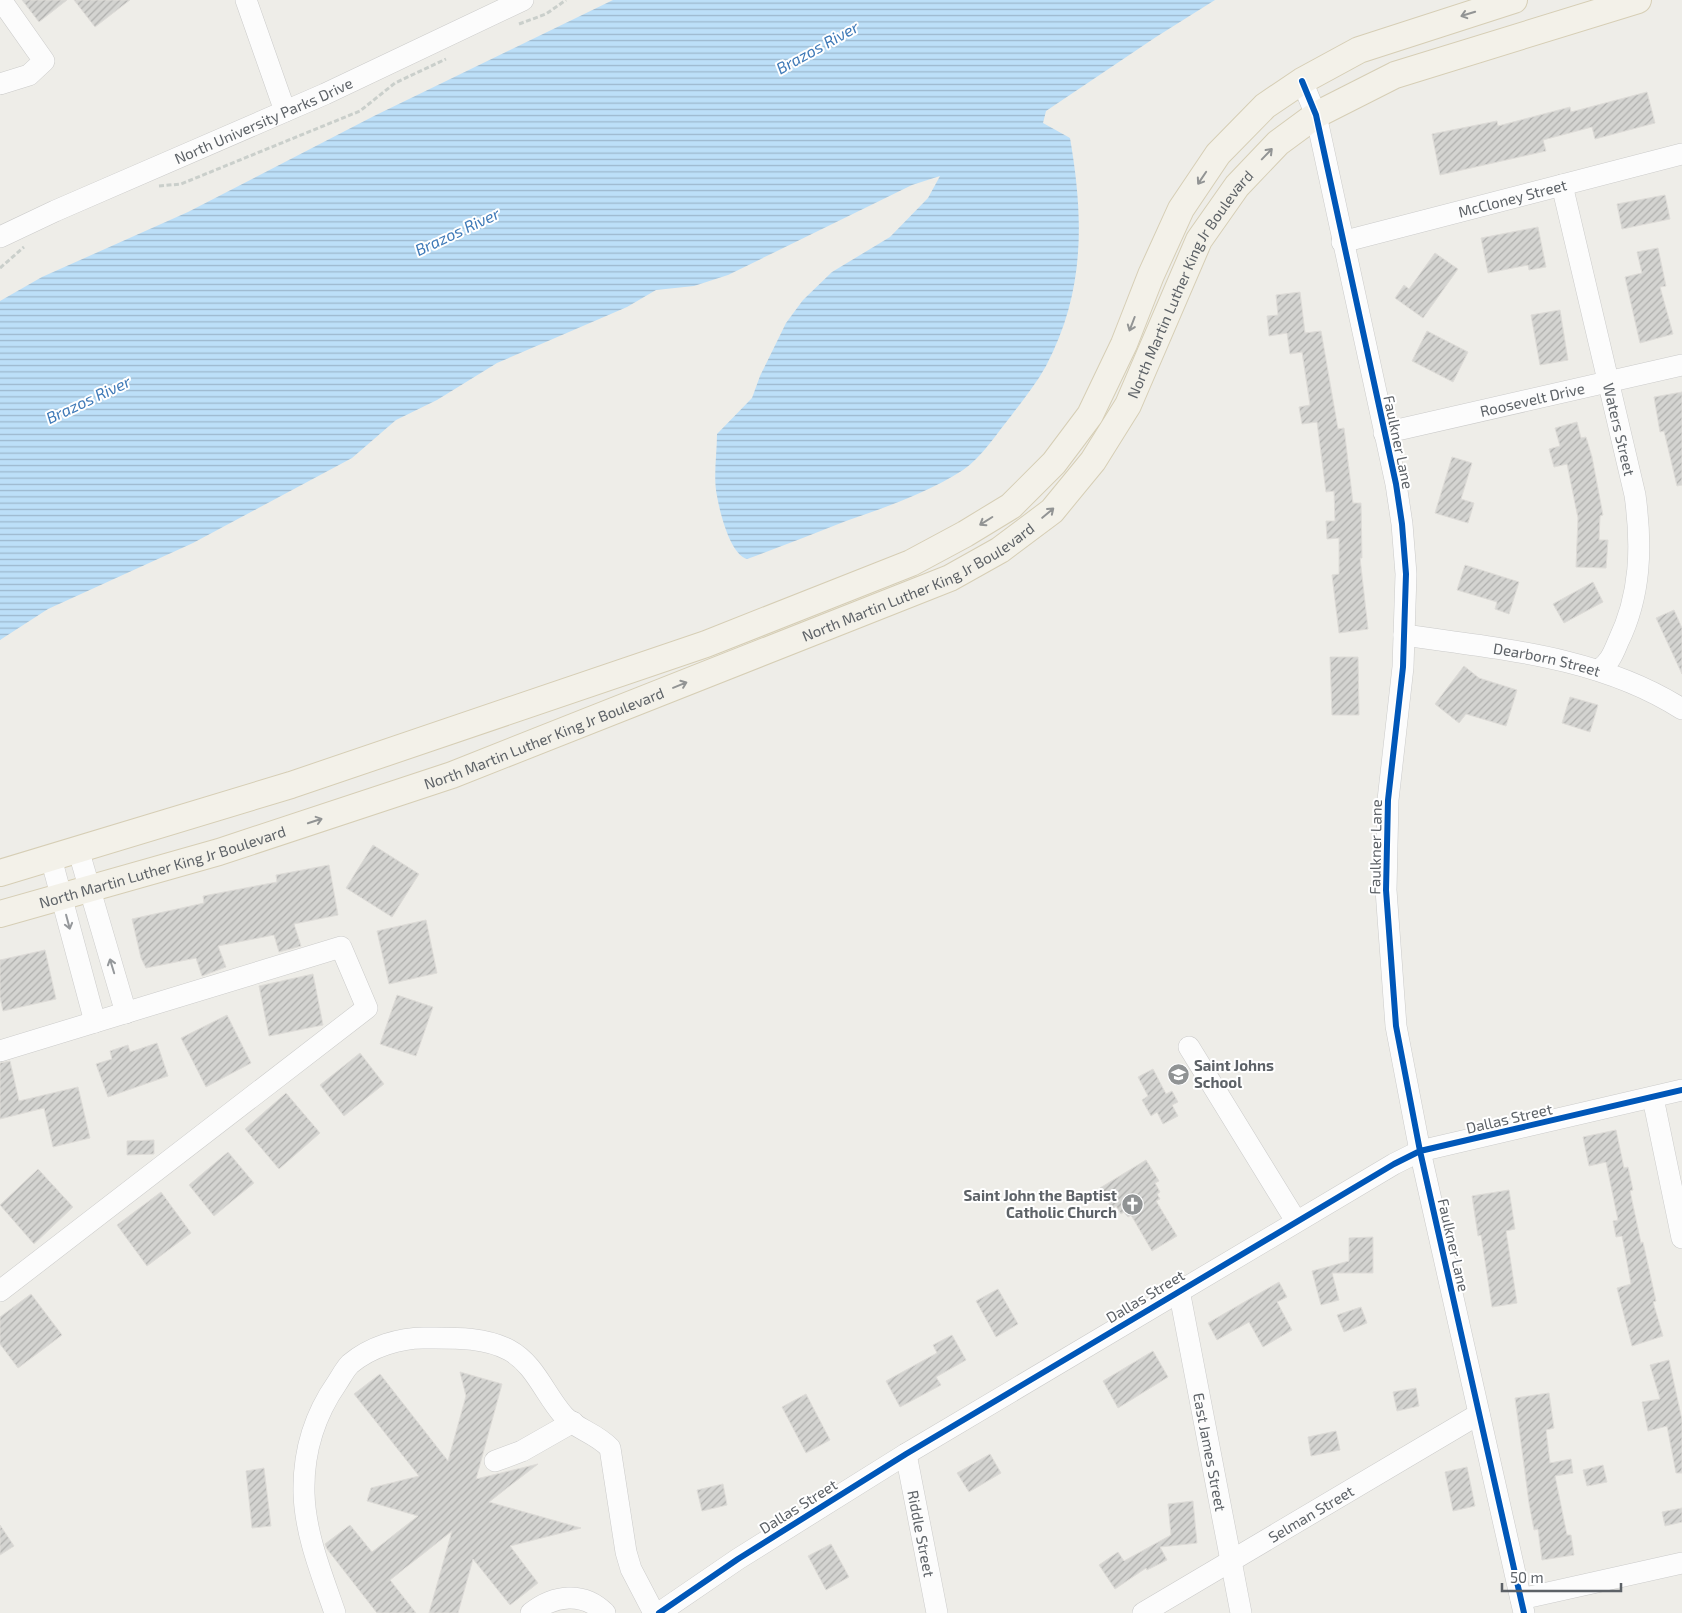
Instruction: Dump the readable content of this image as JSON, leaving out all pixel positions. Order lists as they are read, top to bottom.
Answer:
{
  "streets": {
    "main road": ["North Martin Luther King Jr Boulevard"],
    "street": [
      "North University Parks Drive",
      "McCloney Street",
      "Roosevelt Drive",
      "Waters Street",
      "Faulkner Lane",
      "Dearborn Street",
      "Dallas Street",
      "East James Street",
      "Selman Street",
      "Riddle Street"
    ]
  },
  "crossings": [
    ["McCloney Street", "Waters Street"],
    ["McCloney Street", "Faulkner Lane"],
    ["North Martin Luther King Jr Boulevard", "Faulkner Lane"],
    ["Roosevelt Drive", "Waters Street"],
    ["Roosevelt Drive", "Faulkner Lane"],
    ["Waters Street", "Dearborn Street"],
    ["Faulkner Lane", "Dearborn Street"],
    ["Faulkner Lane", "Dallas Street"],
    ["Faulkner Lane", "Selman Street"],
    ["Dallas Street", "East James Street"],
    ["Dallas Street", "Riddle Street"],
    ["East James Street", "Selman Street"]
  ],
  "water": ["Brazos River"],
  "places": {
    "school or university": ["Saint Johns School"],
    "church": ["Saint John the Baptist Catholic Church"]
  },
  "scale_bar": "50 m"
}
